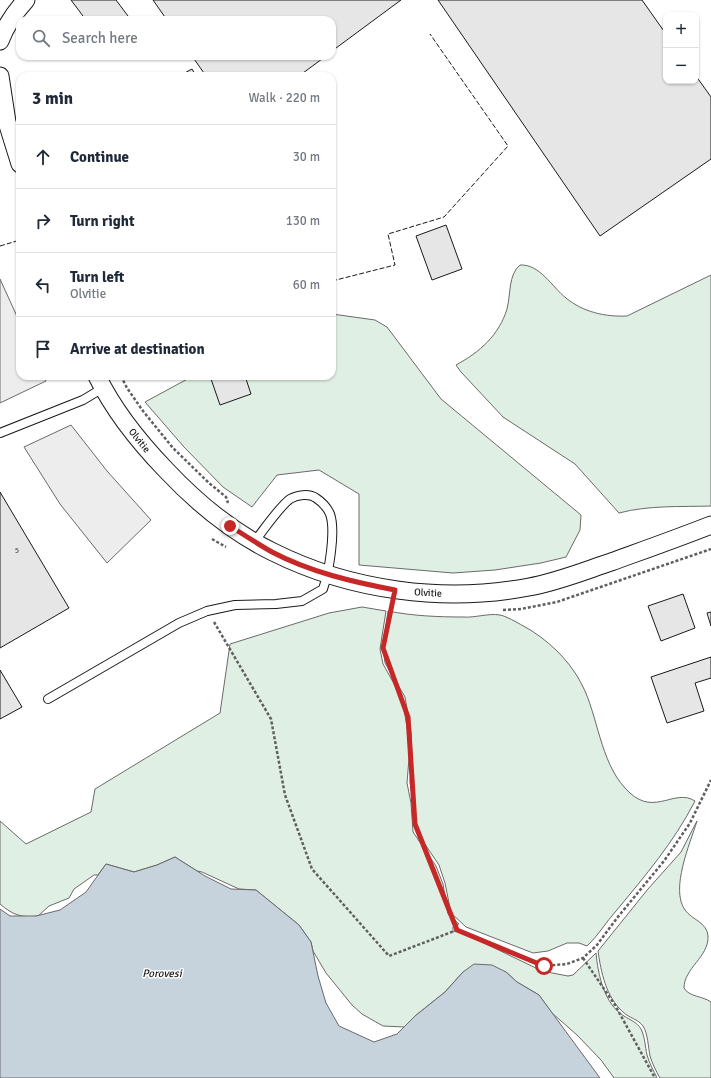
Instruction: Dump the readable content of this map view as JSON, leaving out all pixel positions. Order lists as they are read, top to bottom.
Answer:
{
  "streets": {
    "street": ["Olvitie"]
  },
  "water": ["Porovesi"],
  "house_numbers": ["5"],
  "page": {
    "map_buttons": ["+", "−"],
    "search": "Search here",
    "heading": ["3 min", "Walk · 220 m"],
    "list": [
      ["Continue", "30 m"],
      ["Turn right", "130 m"],
      ["Turn left", "Olvitie", "60 m"],
      "Arrive at destination"
    ]
  }
}
